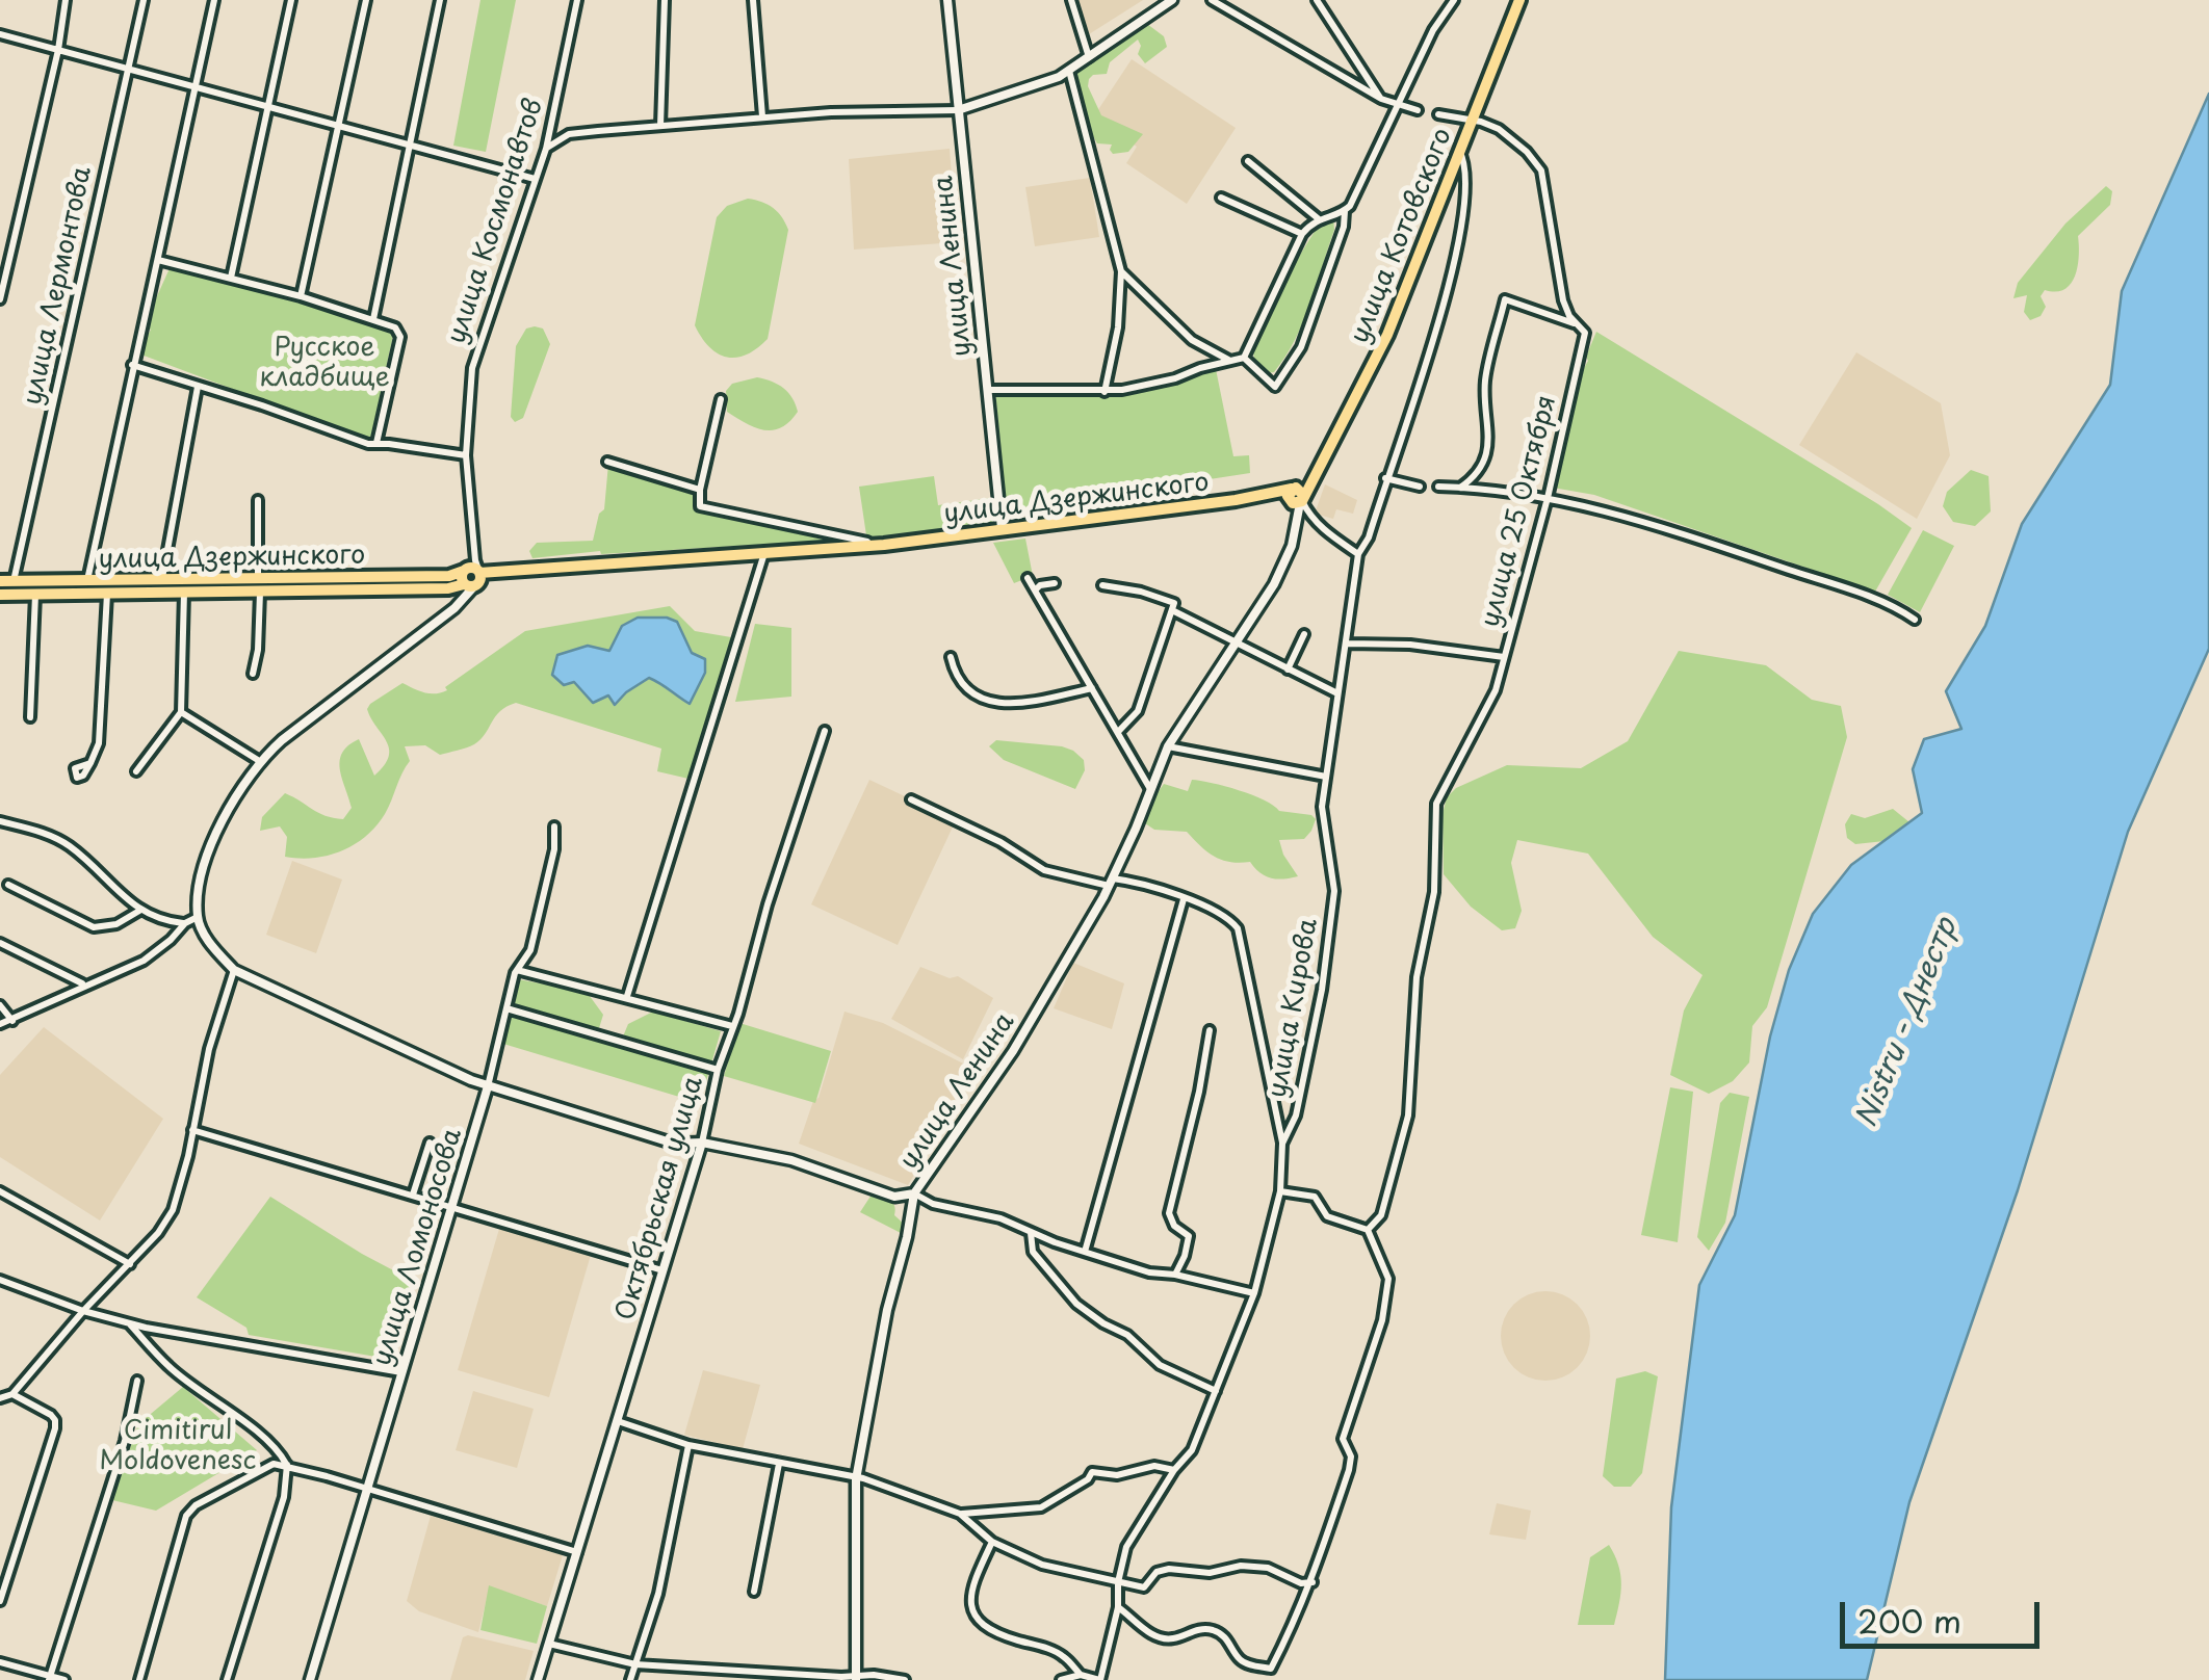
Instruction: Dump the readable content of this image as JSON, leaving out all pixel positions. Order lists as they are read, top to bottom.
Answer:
{
  "streets": {
    "highway": ["улица Котовского", "улица Дзержинского"],
    "street": [
      "улица Космонавтов",
      "улица Ленина",
      "улица Лермонтова",
      "улица 25 Октября",
      "улица Кирова",
      "Октябрьская улица",
      "улица Ломоносова"
    ]
  },
  "crossings": [
    ["улица Космонавтов", "улица Дзержинского"],
    ["улица Котовского", "улица Дзержинского"],
    ["улица Котовского", "улица 25 Октября"],
    ["улица Котовского", "улица Кирова"],
    ["улица Ленина", "улица Дзержинского"],
    ["улица Лермонтова", "улица Дзержинского"]
  ],
  "water": ["Nistru - Днестр"],
  "parks": ["Русское кладбище", "Cimitirul Moldovenesc"],
  "scale_bar": "200 m"
}
